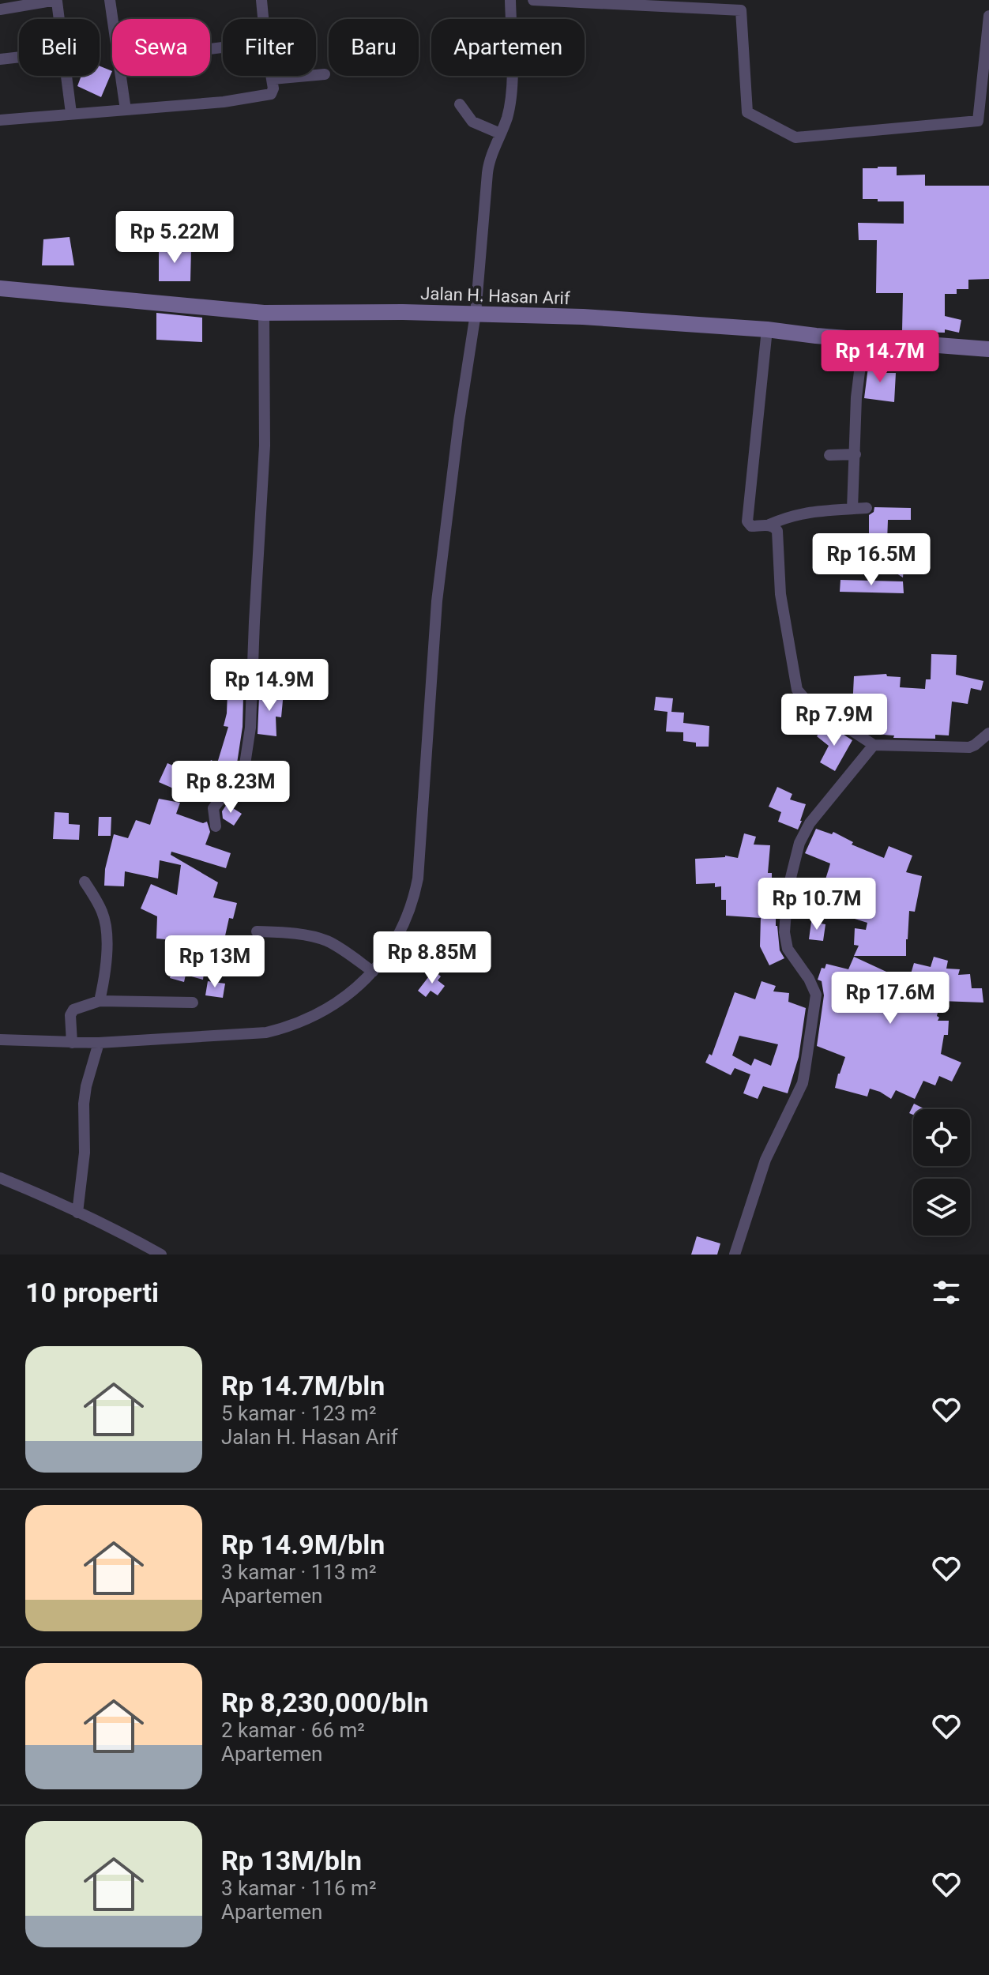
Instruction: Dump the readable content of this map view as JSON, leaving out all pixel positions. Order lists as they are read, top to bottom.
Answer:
{
  "streets": {
    "main road": ["Jalan H. Hasan Arif"]
  },
  "page": {
    "chip": [
      "Beli",
      "Sewa",
      "Filter",
      "Baru",
      "Apartemen"
    ],
    "price": [
      "Rp 5.22M",
      "Rp 14.7M",
      "Rp 16.5M",
      "Rp 14.9M",
      "Rp 7.9M",
      "Rp 8.23M",
      "Rp 10.7M",
      "Rp 8.85M",
      "Rp 13M",
      "Rp 17.6M"
    ],
    "heading": "10 properti",
    "list": [
      {
        "name": "Rp 14.7M/bln",
        "note": "5 kamar · 123 m² · Jalan H. Hasan Arif"
      },
      {
        "name": "Rp 14.9M/bln",
        "note": "3 kamar · 113 m² · Apartemen"
      },
      {
        "name": "Rp 8,230,000/bln",
        "note": "2 kamar · 66 m² · Apartemen"
      },
      {
        "name": "Rp 13M/bln",
        "note": "3 kamar · 116 m² · Apartemen"
      }
    ]
  }
}
